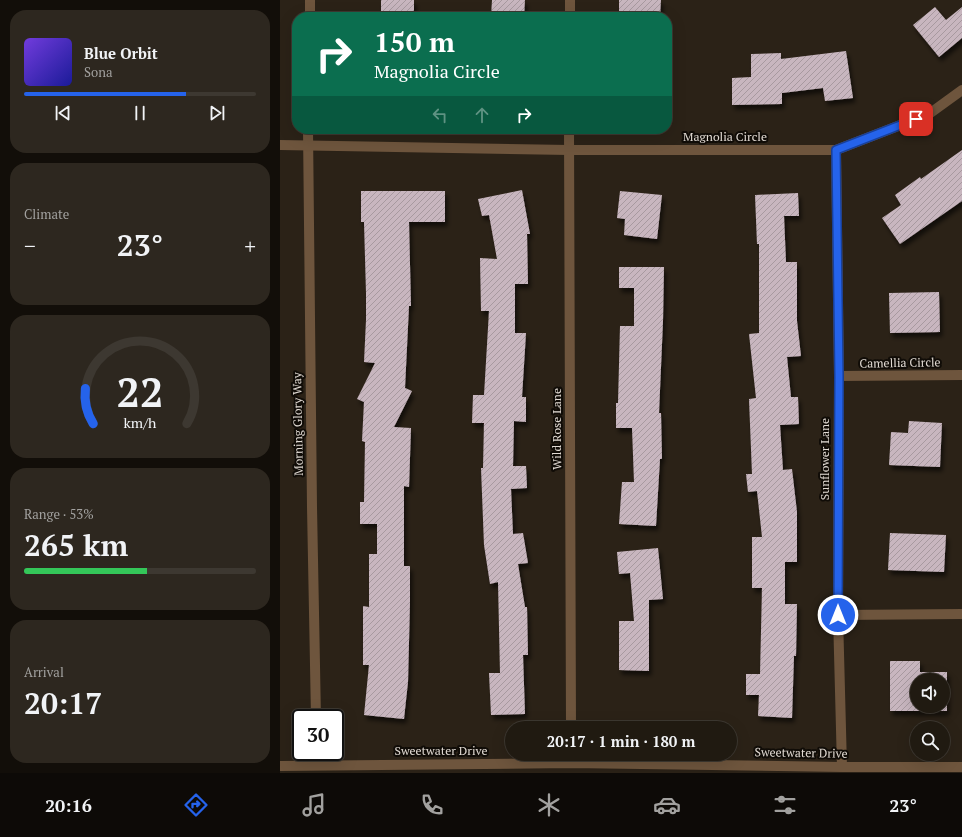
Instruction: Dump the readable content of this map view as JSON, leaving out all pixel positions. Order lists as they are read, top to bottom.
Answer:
{
  "streets": {
    "street": [
      "Magnolia Circle",
      "Camellia Circle",
      "Morning Glory Way",
      "Wild Rose Lane",
      "Sunflower Lane",
      "Sweetwater Drive"
    ]
  },
  "crossings": [
    ["Magnolia Circle", "Morning Glory Way"],
    ["Magnolia Circle", "Wild Rose Lane"],
    ["Magnolia Circle", "Sunflower Lane"],
    ["Camellia Circle", "Sunflower Lane"],
    ["Sunflower Lane", "Sweetwater Drive"]
  ],
  "page": {
    "turn": ["150 m", "Magnolia Circle"],
    "song": ["Blue Orbit", "Sona"],
    "tile": [
      "Climate",
      ["Range · 53%", "265 km"],
      ["Arrival", "20:17"]
    ],
    "heat": ["−", "23°", "+"],
    "limit": "30",
    "trip": "20:17 · 1 min · 180 m",
    "tabs": ["20:16", "23°"],
    "gauge": ["22", "km/h"]
  }
}
